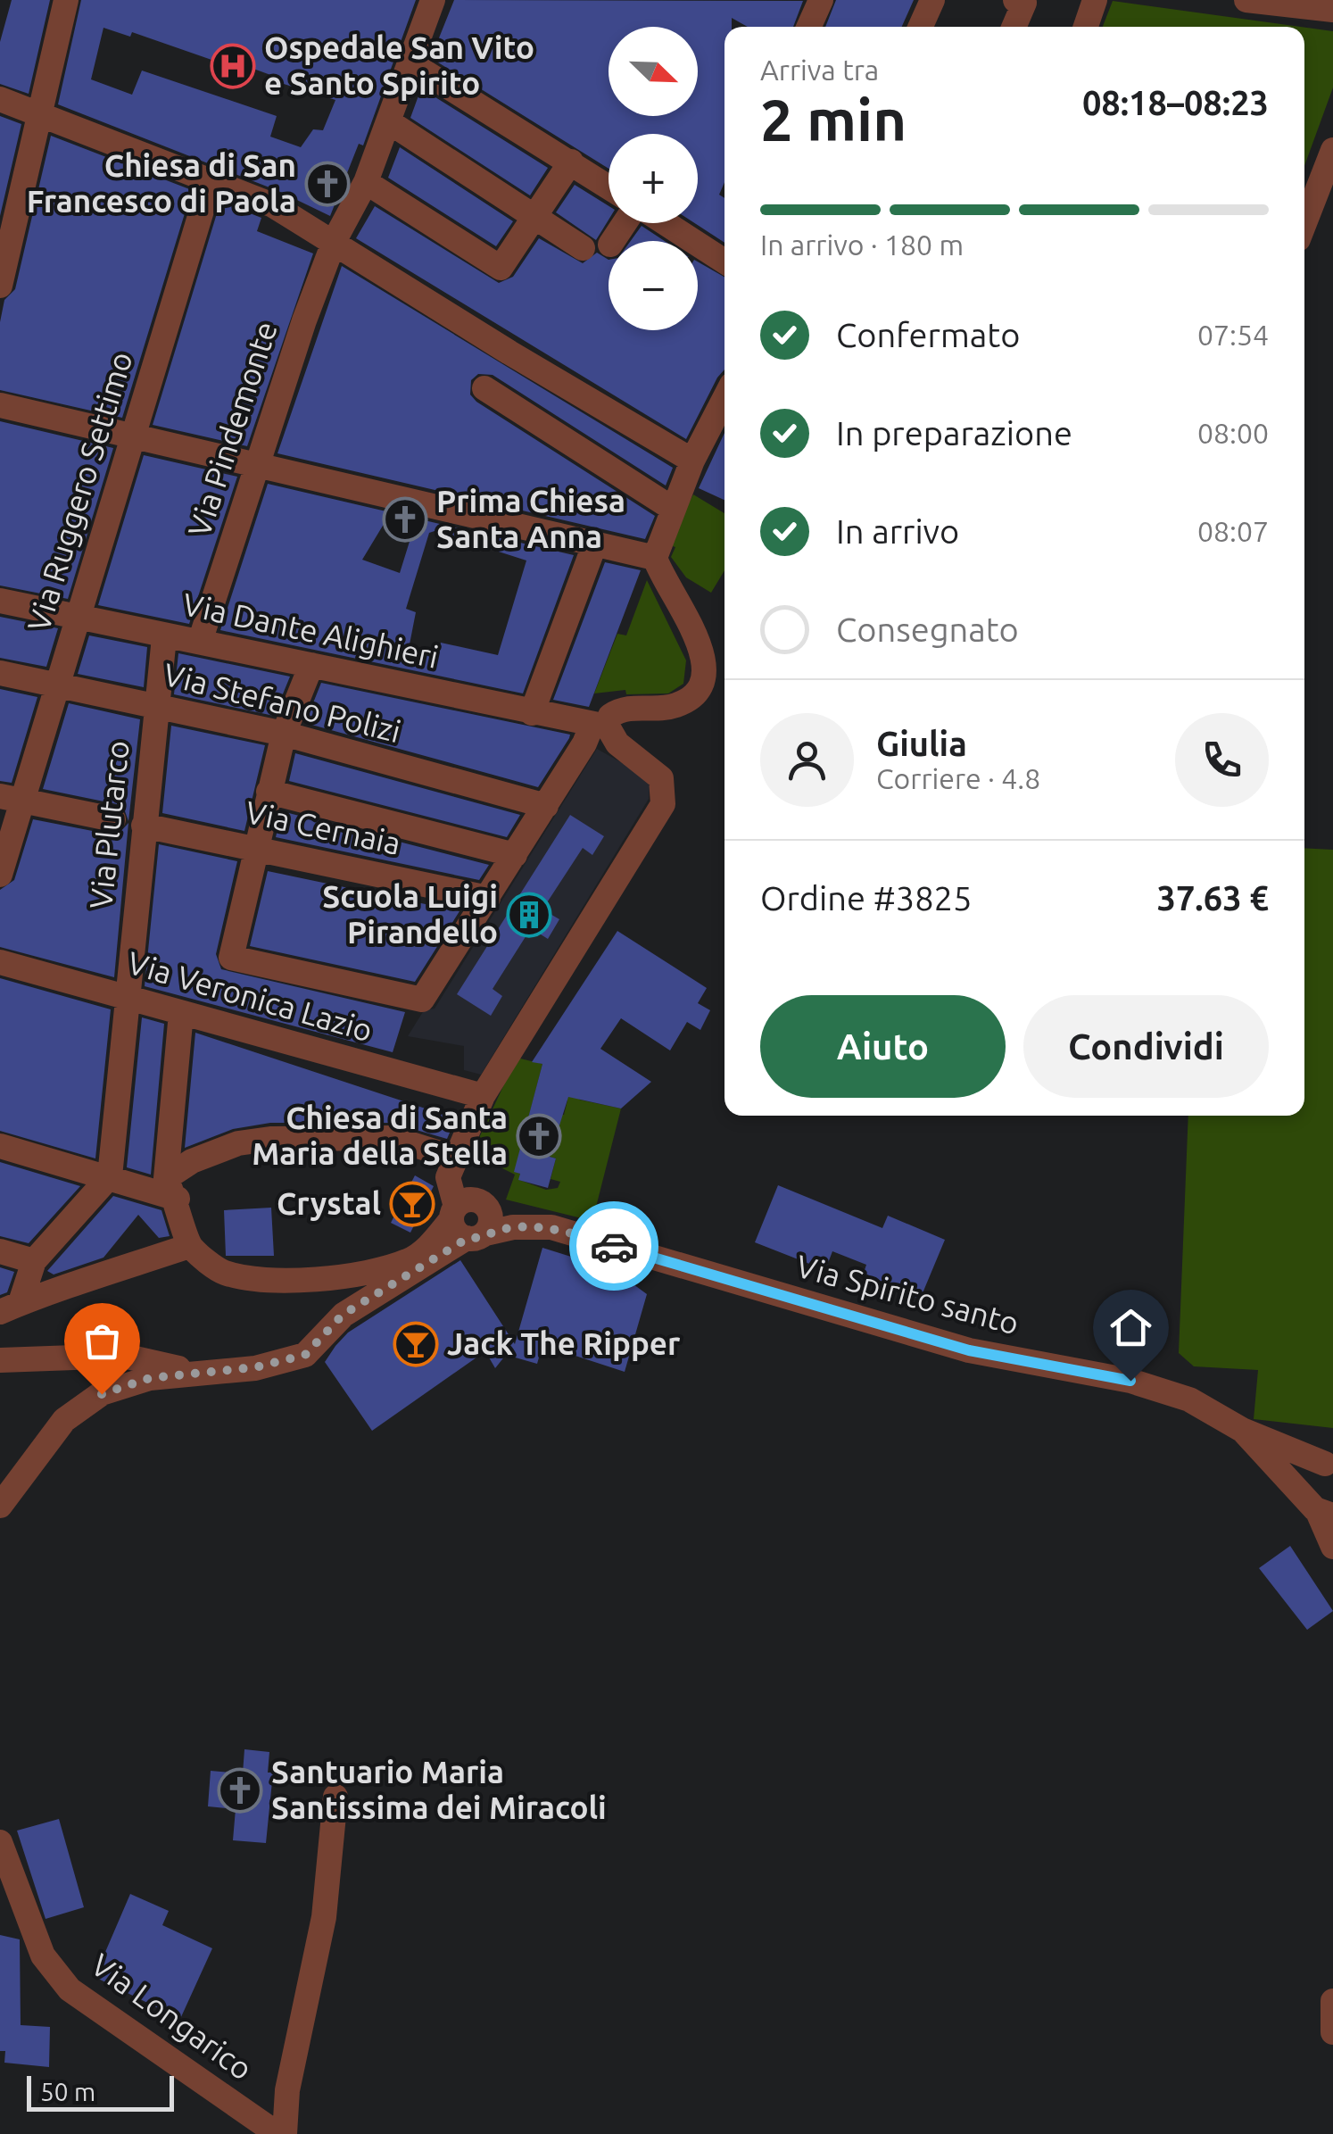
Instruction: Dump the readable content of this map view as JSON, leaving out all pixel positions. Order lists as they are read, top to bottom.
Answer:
{
  "streets": {
    "street": [
      "Via Pindemonte",
      "Via Ruggero Settimo",
      "Via Dante Alighieri",
      "Via Stefano Polizi",
      "Via Plutarco",
      "Via Cernaia",
      "Via Veronica Lazio",
      "Via Spirito santo",
      "Via Longarico"
    ]
  },
  "crossings": [
    ["Via Pindemonte", "Via Dante Alighieri"],
    ["Via Ruggero Settimo", "Via Dante Alighieri"],
    ["Via Ruggero Settimo", "Via Stefano Polizi"],
    ["Via Stefano Polizi", "Via Plutarco"],
    ["Via Plutarco", "Via Cernaia"],
    ["Via Plutarco", "Via Veronica Lazio"]
  ],
  "places": {
    "hospital": ["Ospedale San Vito e Santo Spirito"],
    "church": [
      "Chiesa di San Francesco di Paola",
      "Prima Chiesa Santa Anna",
      "Chiesa di Santa Maria della Stella",
      "Santuario Maria Santissima dei Miracoli"
    ],
    "building": ["Scuola Luigi Pirandello"],
    "bar": ["Crystal", "Jack The Ripper"]
  },
  "scale_bar": "50 m",
  "north": "bottom right",
  "page": {
    "map_buttons": ["+", "−"],
    "heading": ["2 min", "Arriva tra", "08:18–08:23"],
    "panel": [
      "Giulia",
      "Corriere · 4.8",
      "Ordine #3825",
      "37.63 €"
    ],
    "bar": "In arrivo · 180 m",
    "list": [
      ["Confermato", "07:54"],
      ["In preparazione", "08:00"],
      ["In arrivo", "08:07"],
      "Consegnato"
    ],
    "buttons": ["Aiuto", "Condividi"],
    "scale": "50 m"
  }
}
